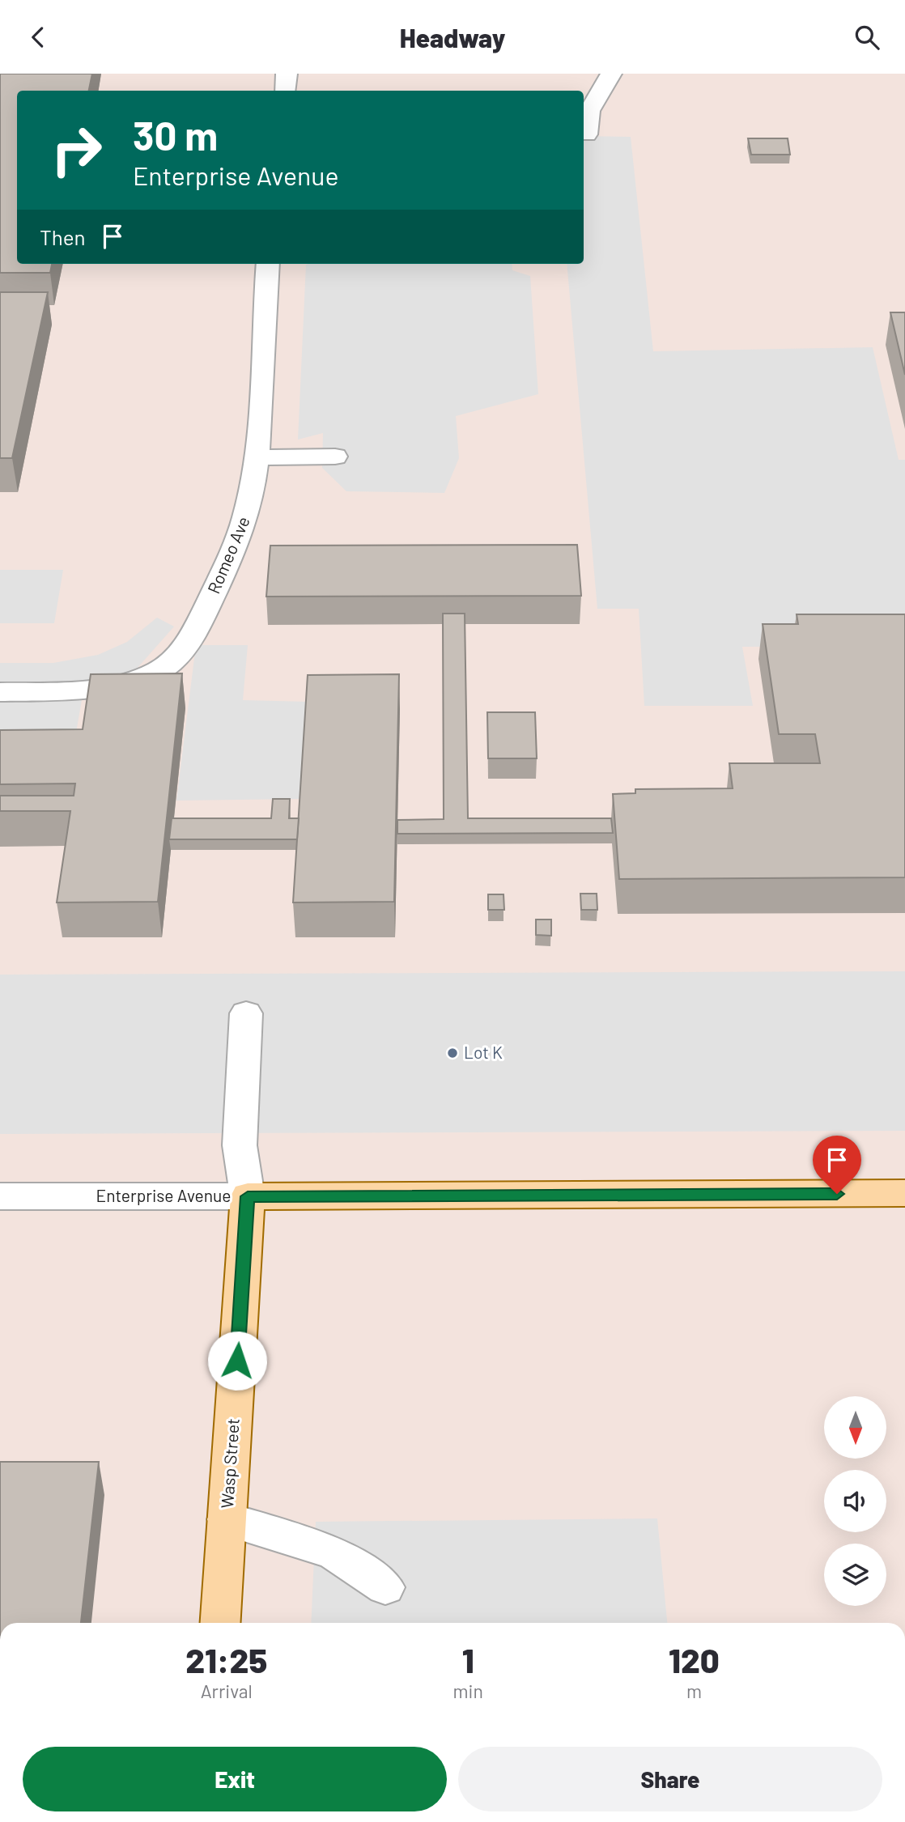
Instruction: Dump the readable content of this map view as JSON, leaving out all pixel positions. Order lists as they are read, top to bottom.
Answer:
{
  "streets": {
    "main road": ["Enterprise Avenue", "Wasp Street"],
    "street": ["Romeo Ave"]
  },
  "crossings": [
    ["Enterprise Avenue", "Wasp Street"]
  ],
  "places": ["Lot K"],
  "north": "bottom",
  "page": {
    "header": "Headway",
    "turn": ["30 m", "Enterprise Avenue"],
    "then": "Then",
    "eta": [
      "21:25",
      "Arrival",
      "1",
      "min",
      "120",
      "m"
    ],
    "buttons": ["Exit", "Share"]
  }
}
